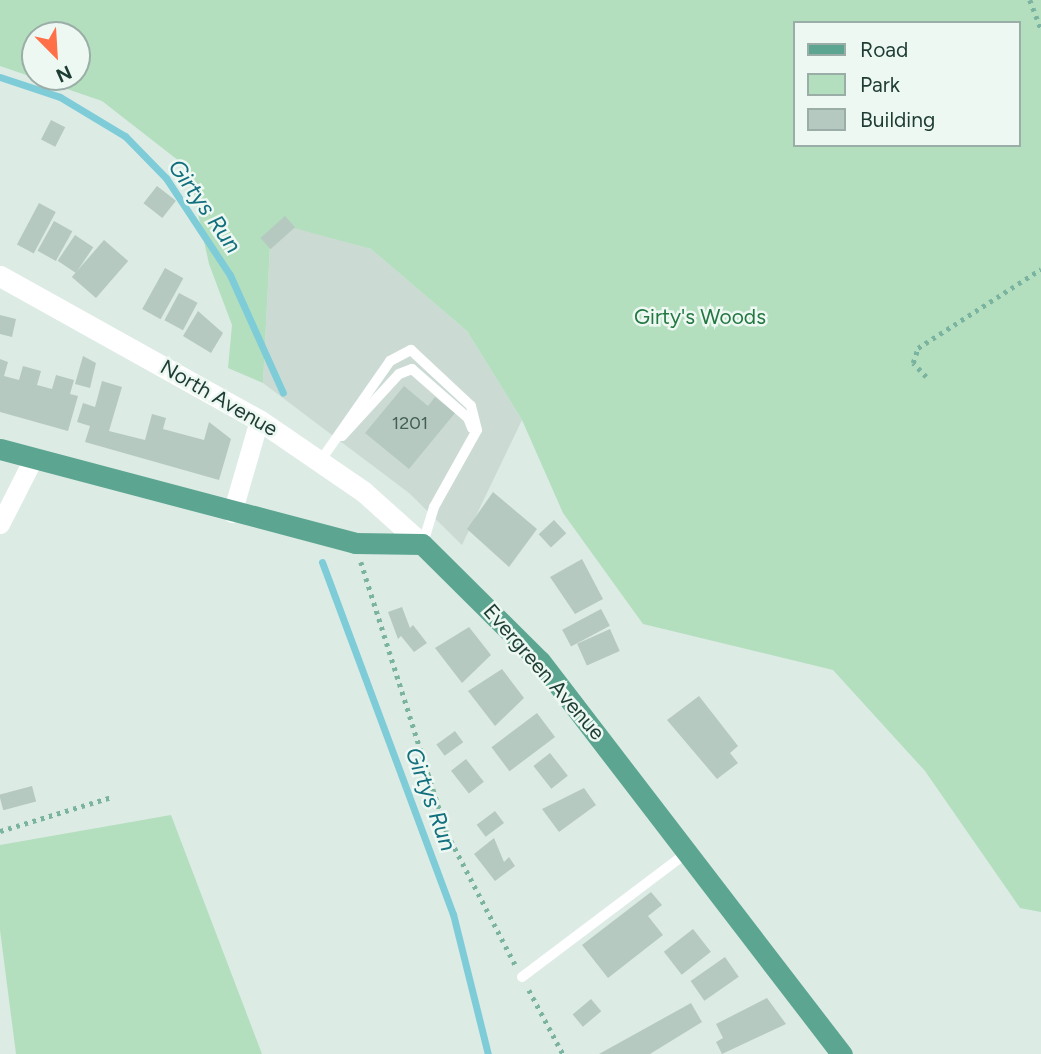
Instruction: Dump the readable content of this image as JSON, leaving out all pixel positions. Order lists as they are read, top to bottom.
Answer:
{
  "streets": {
    "main road": ["Evergreen Avenue"],
    "street": ["North Avenue"]
  },
  "crossings": [
    ["North Avenue", "Evergreen Avenue"]
  ],
  "water": ["Girtys Run"],
  "parks": ["Girty's Woods"],
  "house_numbers": ["1201"],
  "legend": ["Road", "Park", "Building"],
  "north": "bottom right"
}
